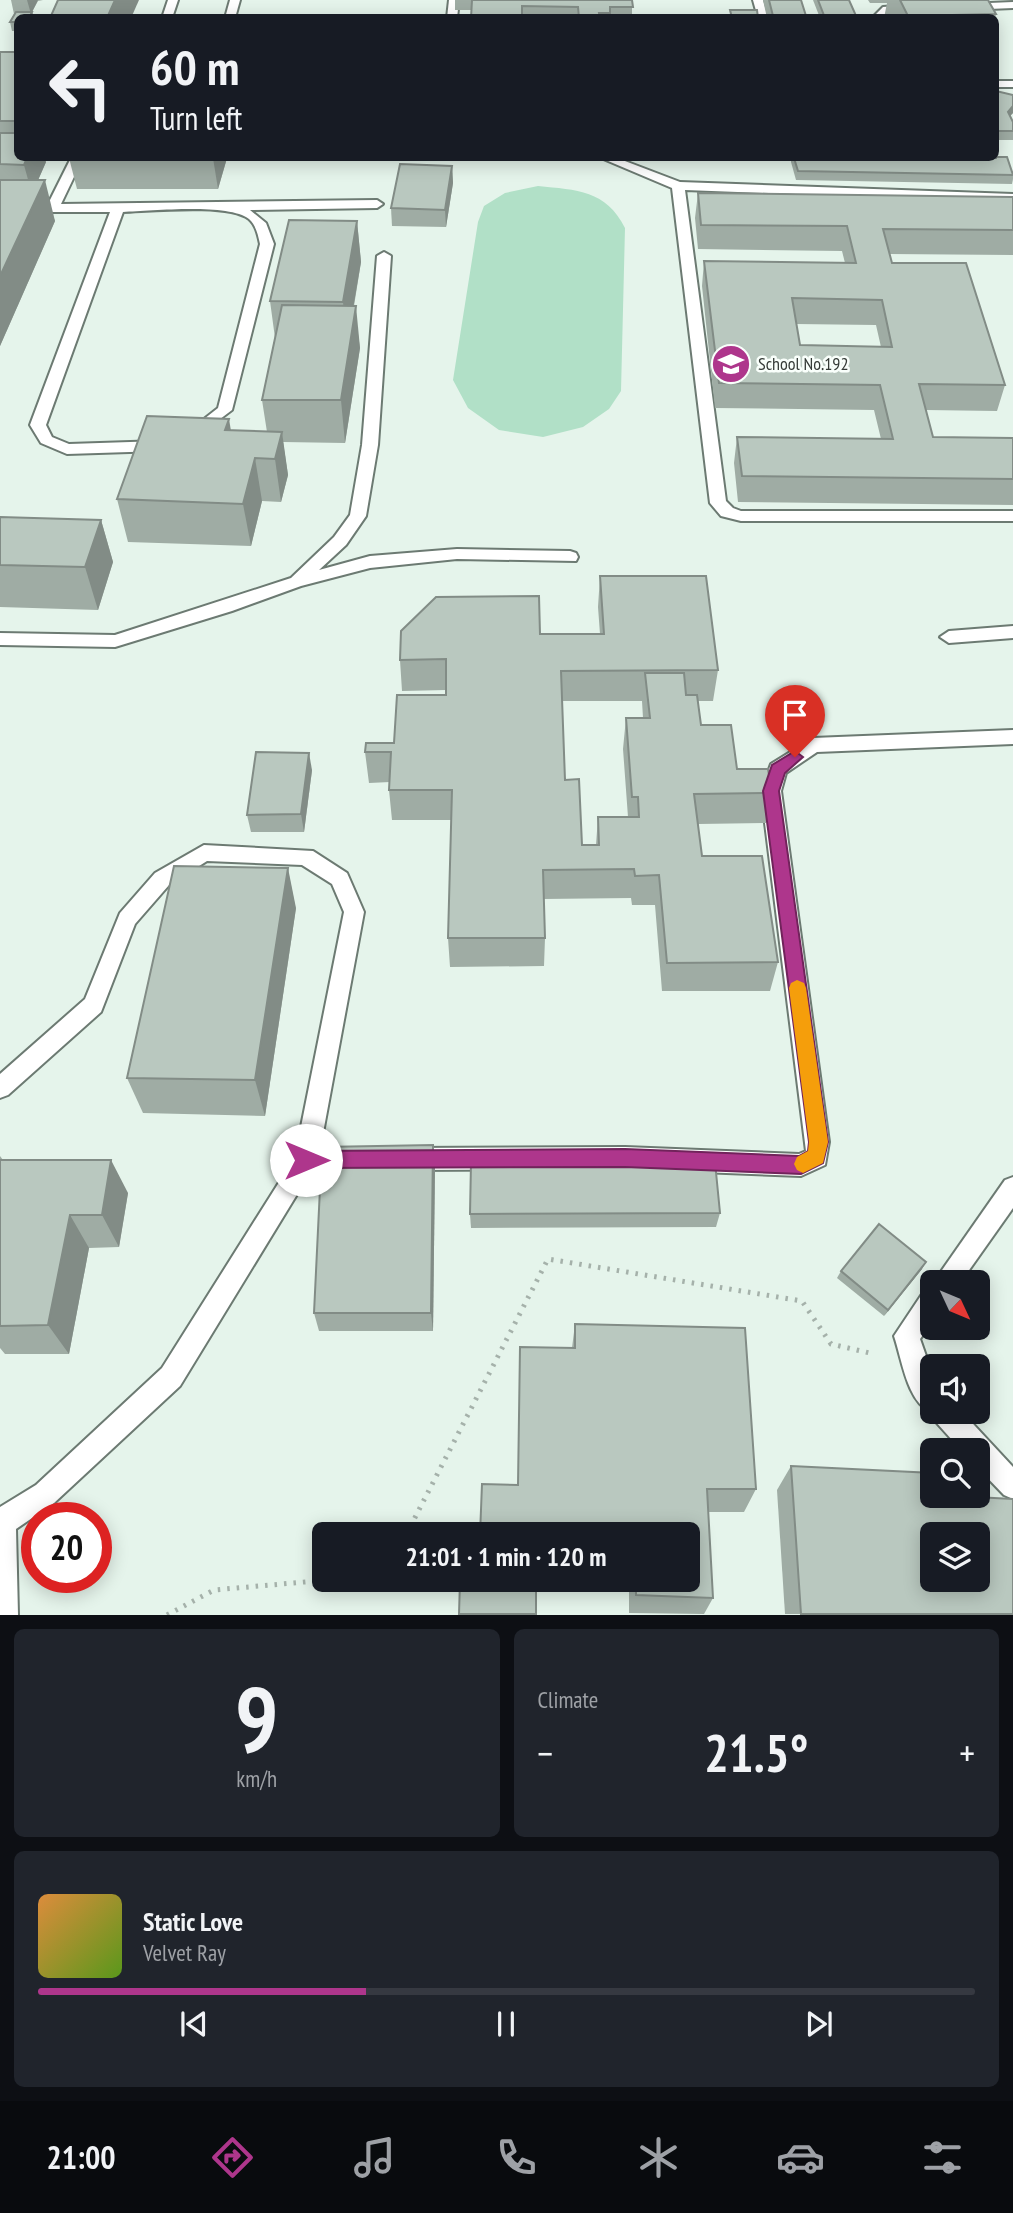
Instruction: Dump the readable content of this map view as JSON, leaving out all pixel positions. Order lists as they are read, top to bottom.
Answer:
{
  "places": {
    "school or university": ["School No.192"]
  },
  "north": "bottom right",
  "page": {
    "turn": ["60 m", "Turn left"],
    "limit": "20",
    "trip": "21:01 · 1 min · 120 m",
    "tile": [
      ["9", "km/h"],
      "Climate"
    ],
    "heat": ["−", "21.5°", "+"],
    "song": ["Static Love", "Velvet Ray"],
    "tabs": "21:00"
  }
}
